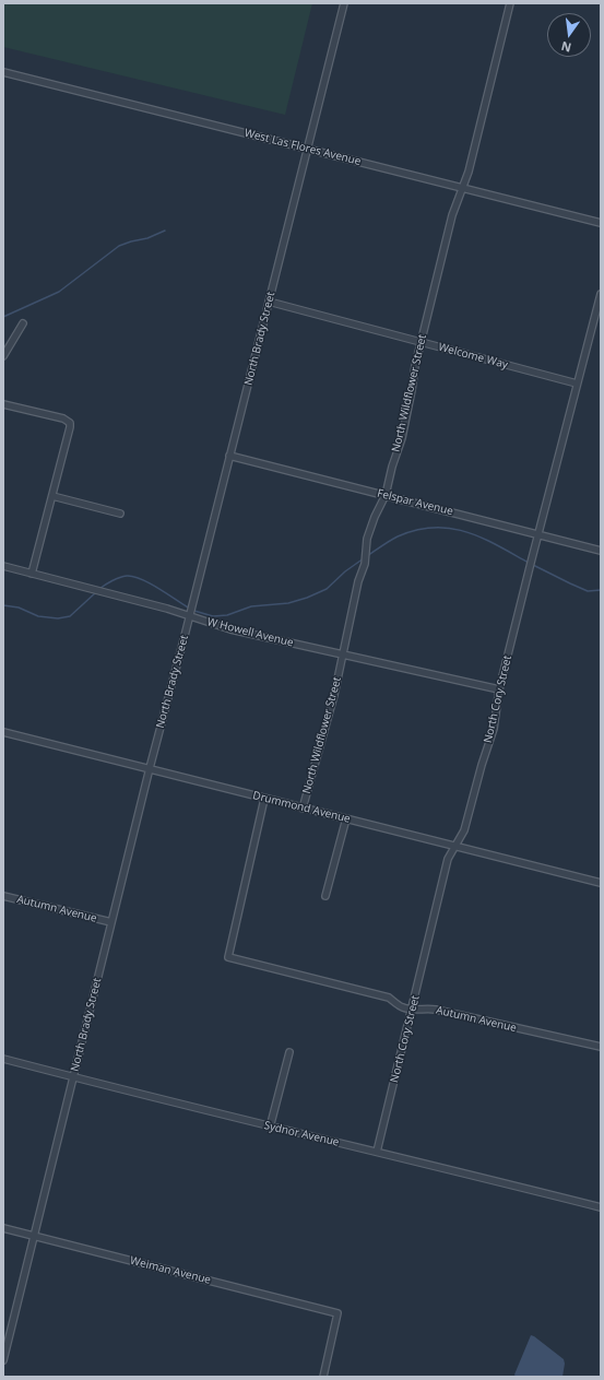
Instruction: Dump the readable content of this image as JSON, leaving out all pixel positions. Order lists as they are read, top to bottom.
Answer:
{
  "streets": {
    "street": [
      "West Las Flores Avenue",
      "North Brady Street",
      "Welcome Way",
      "North Wildflower Street",
      "Felspar Avenue",
      "W Howell Avenue",
      "North Cory Street",
      "Drummond Avenue",
      "Autumn Avenue",
      "Sydnor Avenue",
      "Weiman Avenue"
    ]
  },
  "crossings": [
    ["West Las Flores Avenue", "North Brady Street"],
    ["West Las Flores Avenue", "North Wildflower Street"],
    ["North Brady Street", "Welcome Way"],
    ["North Brady Street", "Felspar Avenue"],
    ["North Brady Street", "W Howell Avenue"],
    ["North Brady Street", "Drummond Avenue"],
    ["North Brady Street", "Autumn Avenue"],
    ["North Brady Street", "Sydnor Avenue"],
    ["North Brady Street", "Weiman Avenue"],
    ["Welcome Way", "North Wildflower Street"],
    ["Welcome Way", "North Cory Street"],
    ["North Wildflower Street", "Felspar Avenue"],
    ["North Wildflower Street", "W Howell Avenue"],
    ["North Wildflower Street", "Drummond Avenue"],
    ["Felspar Avenue", "North Cory Street"],
    ["W Howell Avenue", "North Cory Street"],
    ["North Cory Street", "Drummond Avenue"],
    ["North Cory Street", "Autumn Avenue"],
    ["North Cory Street", "Sydnor Avenue"],
    ["Drummond Avenue", "Autumn Avenue"]
  ],
  "north": "bottom"
}
